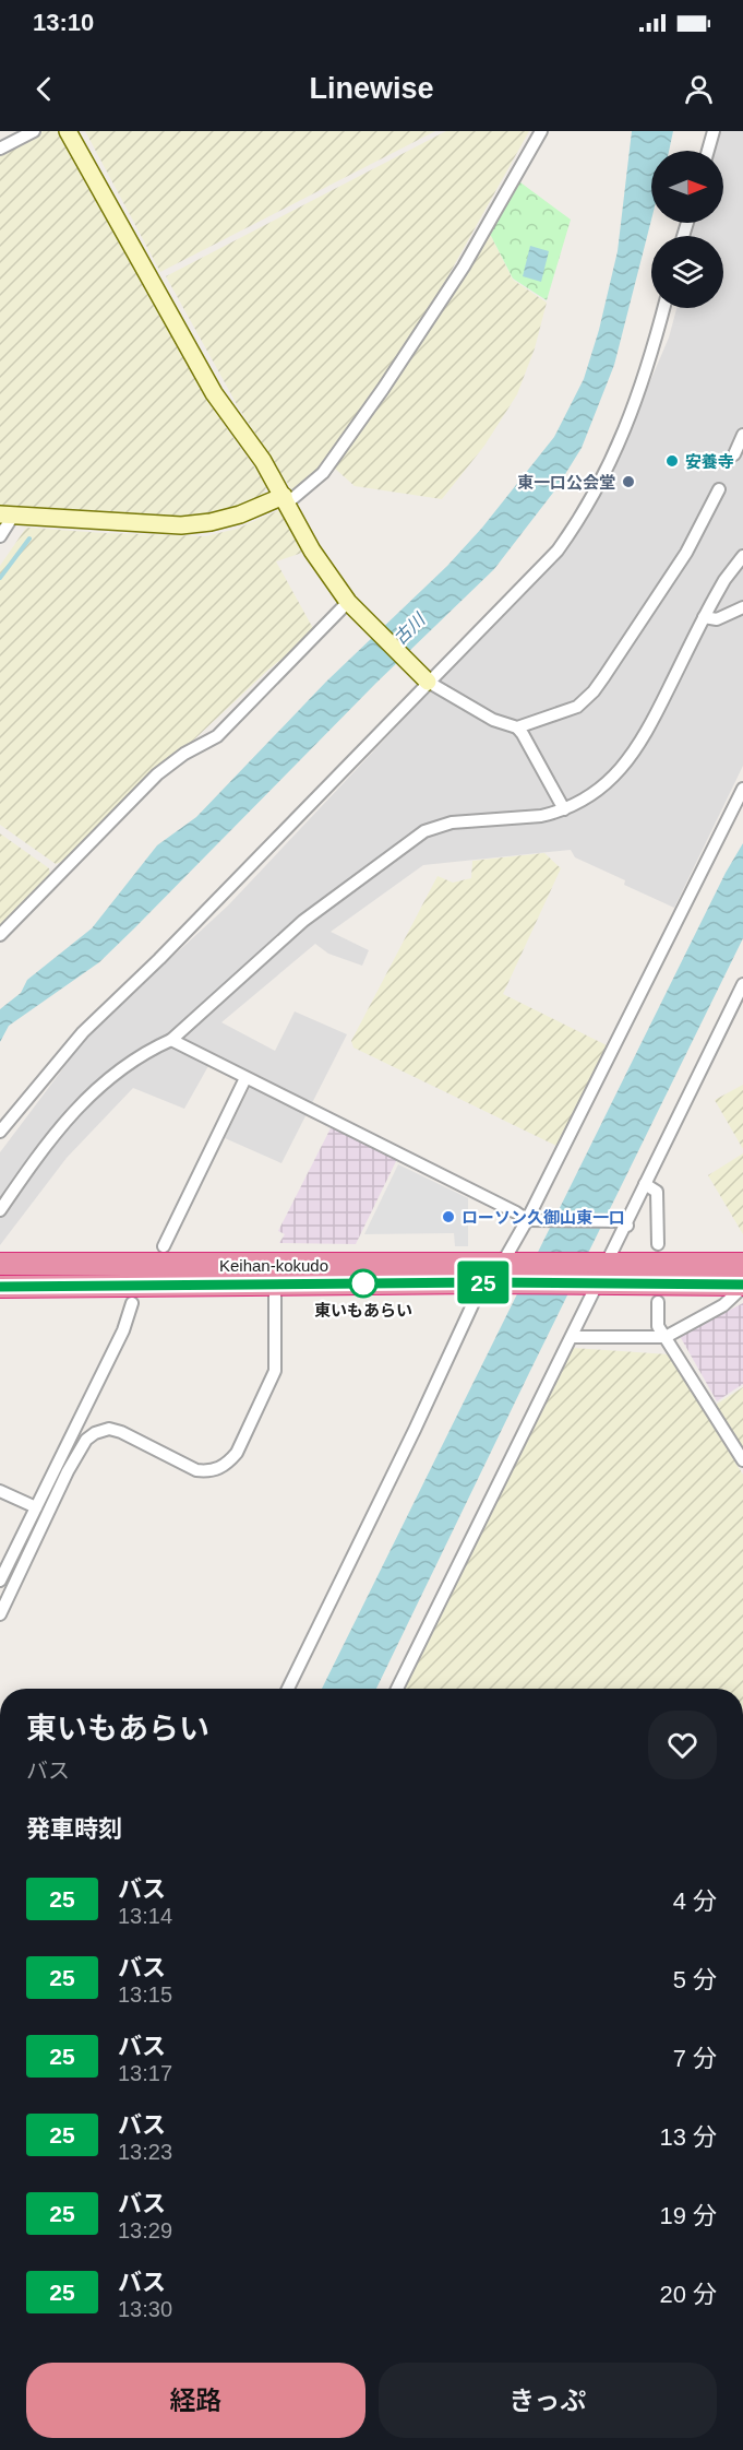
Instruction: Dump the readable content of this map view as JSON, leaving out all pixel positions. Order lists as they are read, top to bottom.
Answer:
{
  "streets": {
    "highway": ["Keihan-kokudo"]
  },
  "water": ["古川"],
  "places": [
    "安養寺",
    "東一口公会堂",
    "ローソン久御山東一口",
    "東いもあらい"
  ],
  "lines": ["bus line 25"],
  "north": "right",
  "page": {
    "status": "13:10",
    "header": "Linewise",
    "on_map": "25",
    "heading": [
      ["東いもあらい", "バス"],
      "発車時刻"
    ],
    "list": [
      {
        "mark": "25",
        "name": "バス",
        "note": "13:14",
        "value": "4 分"
      },
      {
        "mark": "25",
        "name": "バス",
        "note": "13:15",
        "value": "5 分"
      },
      {
        "mark": "25",
        "name": "バス",
        "note": "13:17",
        "value": "7 分"
      },
      {
        "mark": "25",
        "name": "バス",
        "note": "13:23",
        "value": "13 分"
      },
      {
        "mark": "25",
        "name": "バス",
        "note": "13:29",
        "value": "19 分"
      },
      {
        "mark": "25",
        "name": "バス",
        "note": "13:30",
        "value": "20 分"
      }
    ],
    "buttons": ["経路", "きっぷ"]
  }
}
